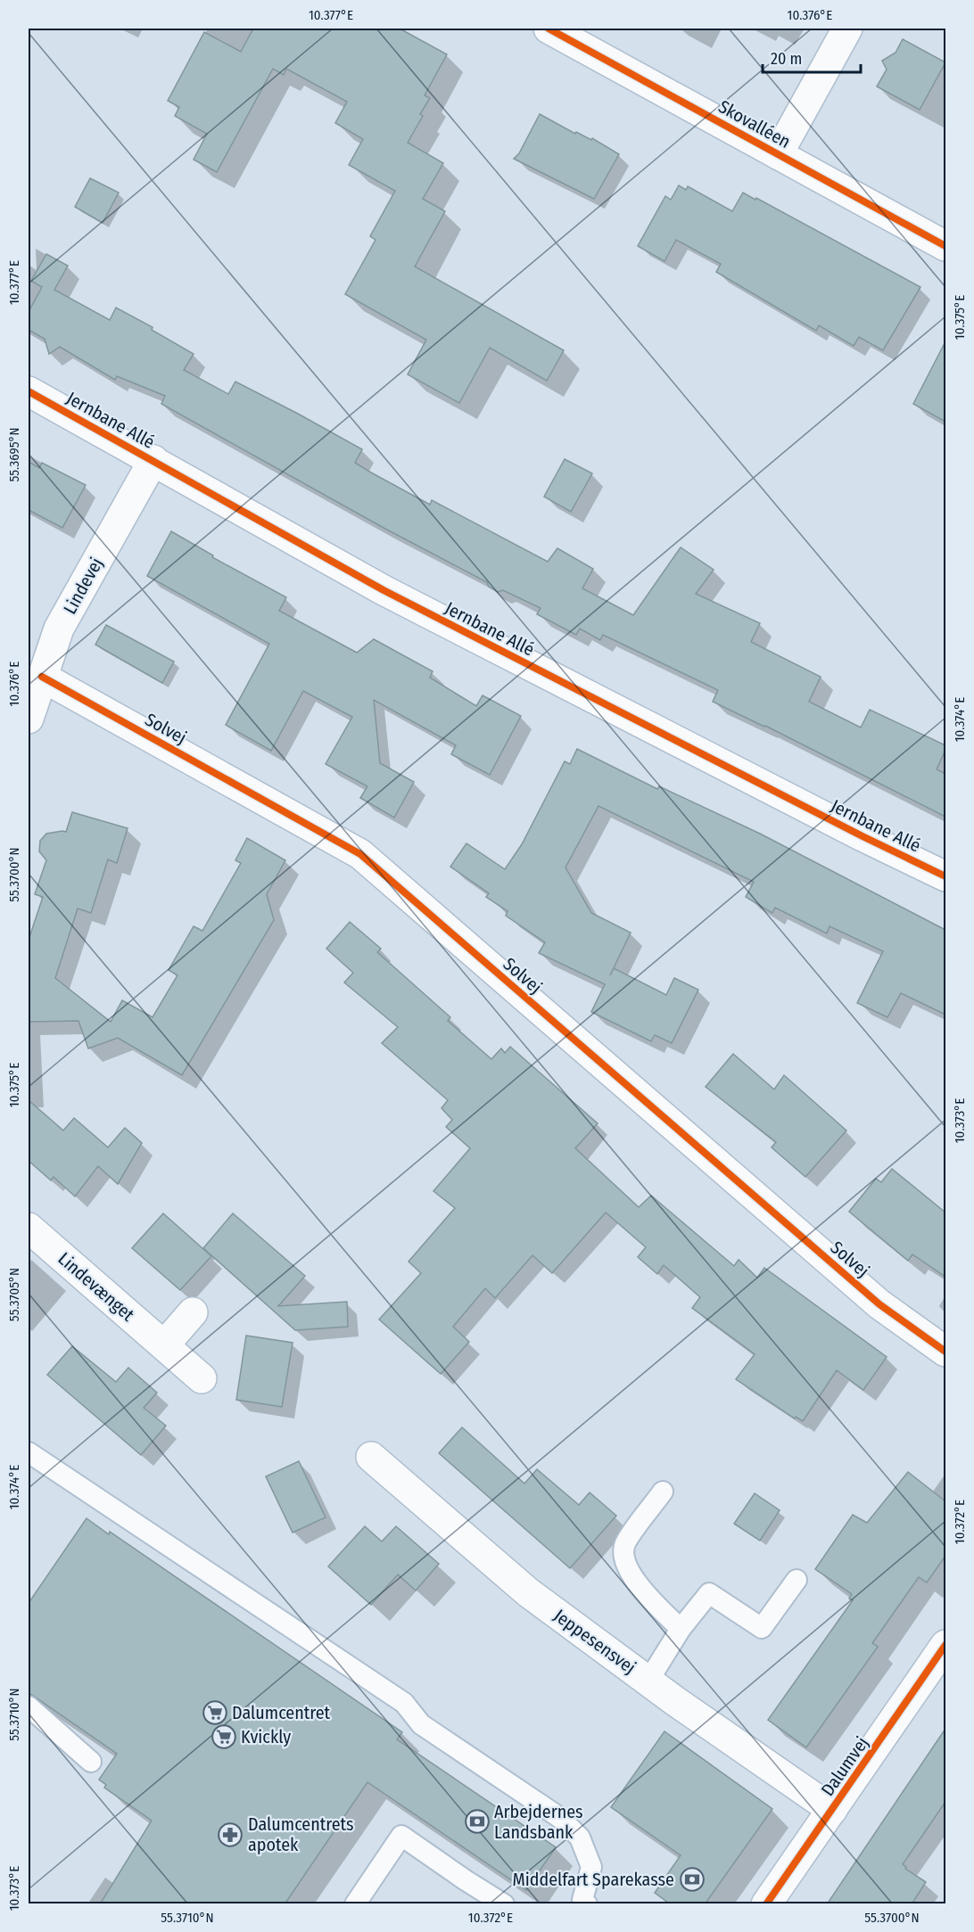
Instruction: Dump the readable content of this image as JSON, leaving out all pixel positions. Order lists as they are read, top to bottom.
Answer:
{
  "streets": {
    "street": [
      "Skovalléen",
      "Jernbane Allé",
      "Lindevej",
      "Solvej",
      "Lindevænget",
      "Jeppesensvej",
      "Dalumvej"
    ]
  },
  "crossings": [
    ["Jernbane Allé", "Lindevej"],
    ["Lindevej", "Solvej"],
    ["Jeppesensvej", "Dalumvej"]
  ],
  "places": {
    "supermarket": ["Dalumcentret", "Kvickly"],
    "bank": ["Arbejdernes Landsbank", "Middelfart Sparekasse"],
    "pharmacy": ["Dalumcentrets apotek"]
  },
  "scale_bar": "20 m",
  "coordinates": [
    "10.377°E",
    "10.376°E",
    "10.375°E",
    "55.3695°N",
    "10.374°E",
    "55.3700°N",
    "10.373°E",
    "55.3705°N",
    "10.372°E",
    "55.3710°N"
  ]
}
